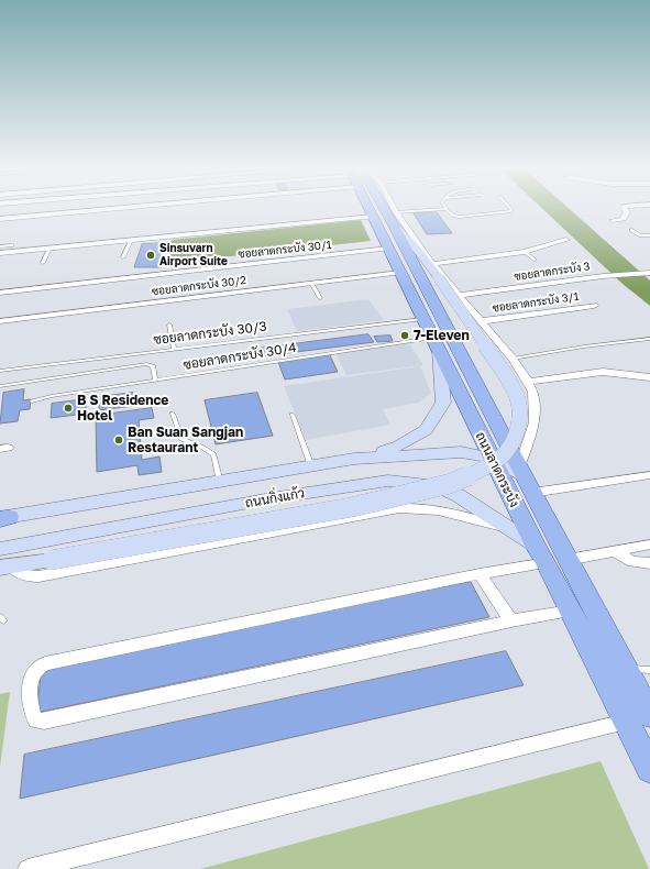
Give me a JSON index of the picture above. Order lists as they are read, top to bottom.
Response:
{
  "streets": {
    "main road": ["ถนนลาดกระบัง", "ถนนกิ่งแก้ว"],
    "street": [
      "ซอยลาดกระบัง 30/1",
      "ซอยลาดกระบัง 3",
      "ซอยลาดกระบัง 30/2",
      "ซอยลาดกระบัง 3/1"
    ],
    "lane": ["ซอยลาดกระบัง 30/3", "ซอยลาดกระบัง 30/4"]
  },
  "crossings": [
    ["ซอยลาดกระบัง 30/1", "ถนนลาดกระบัง"],
    ["ซอยลาดกระบัง 30/2", "ถนนลาดกระบัง"],
    ["ซอยลาดกระบัง 30/3", "ถนนลาดกระบัง"],
    ["ซอยลาดกระบัง 30/4", "ถนนลาดกระบัง"],
    ["ถนนลาดกระบัง", "ถนนกิ่งแก้ว"]
  ],
  "places": [
    "Sinsuvarn Airport Suite",
    "7-Eleven",
    "B S Residence Hotel",
    "Ban Suan Sangjan Restaurant"
  ]
}
